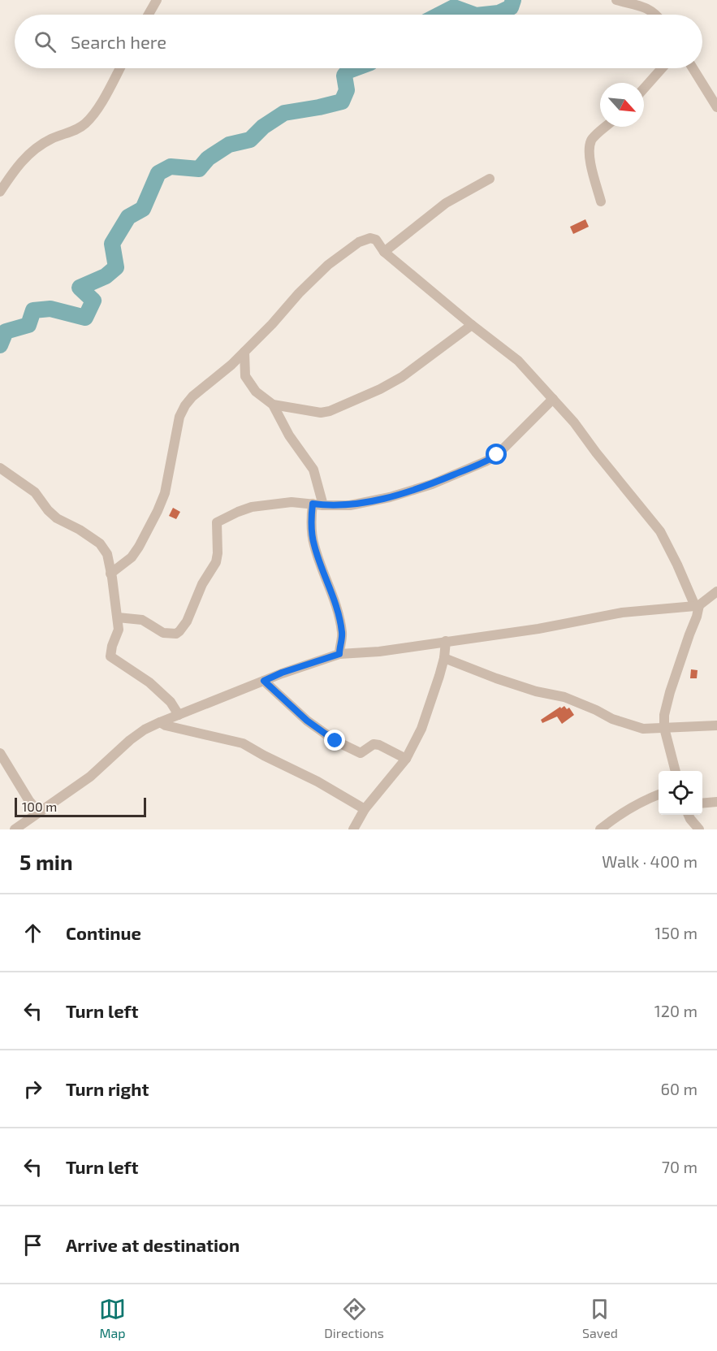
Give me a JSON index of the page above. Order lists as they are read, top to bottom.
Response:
{
  "scale_bar": "100 m",
  "north": "bottom right",
  "page": {
    "search": "Search here",
    "scale": "100 m",
    "heading": ["5 min", "Walk · 400 m"],
    "list": [
      ["Continue", "150 m"],
      ["Turn left", "120 m"],
      ["Turn right", "60 m"],
      ["Turn left", "70 m"],
      "Arrive at destination"
    ],
    "nav": ["Map", "Directions", "Saved"]
  }
}
